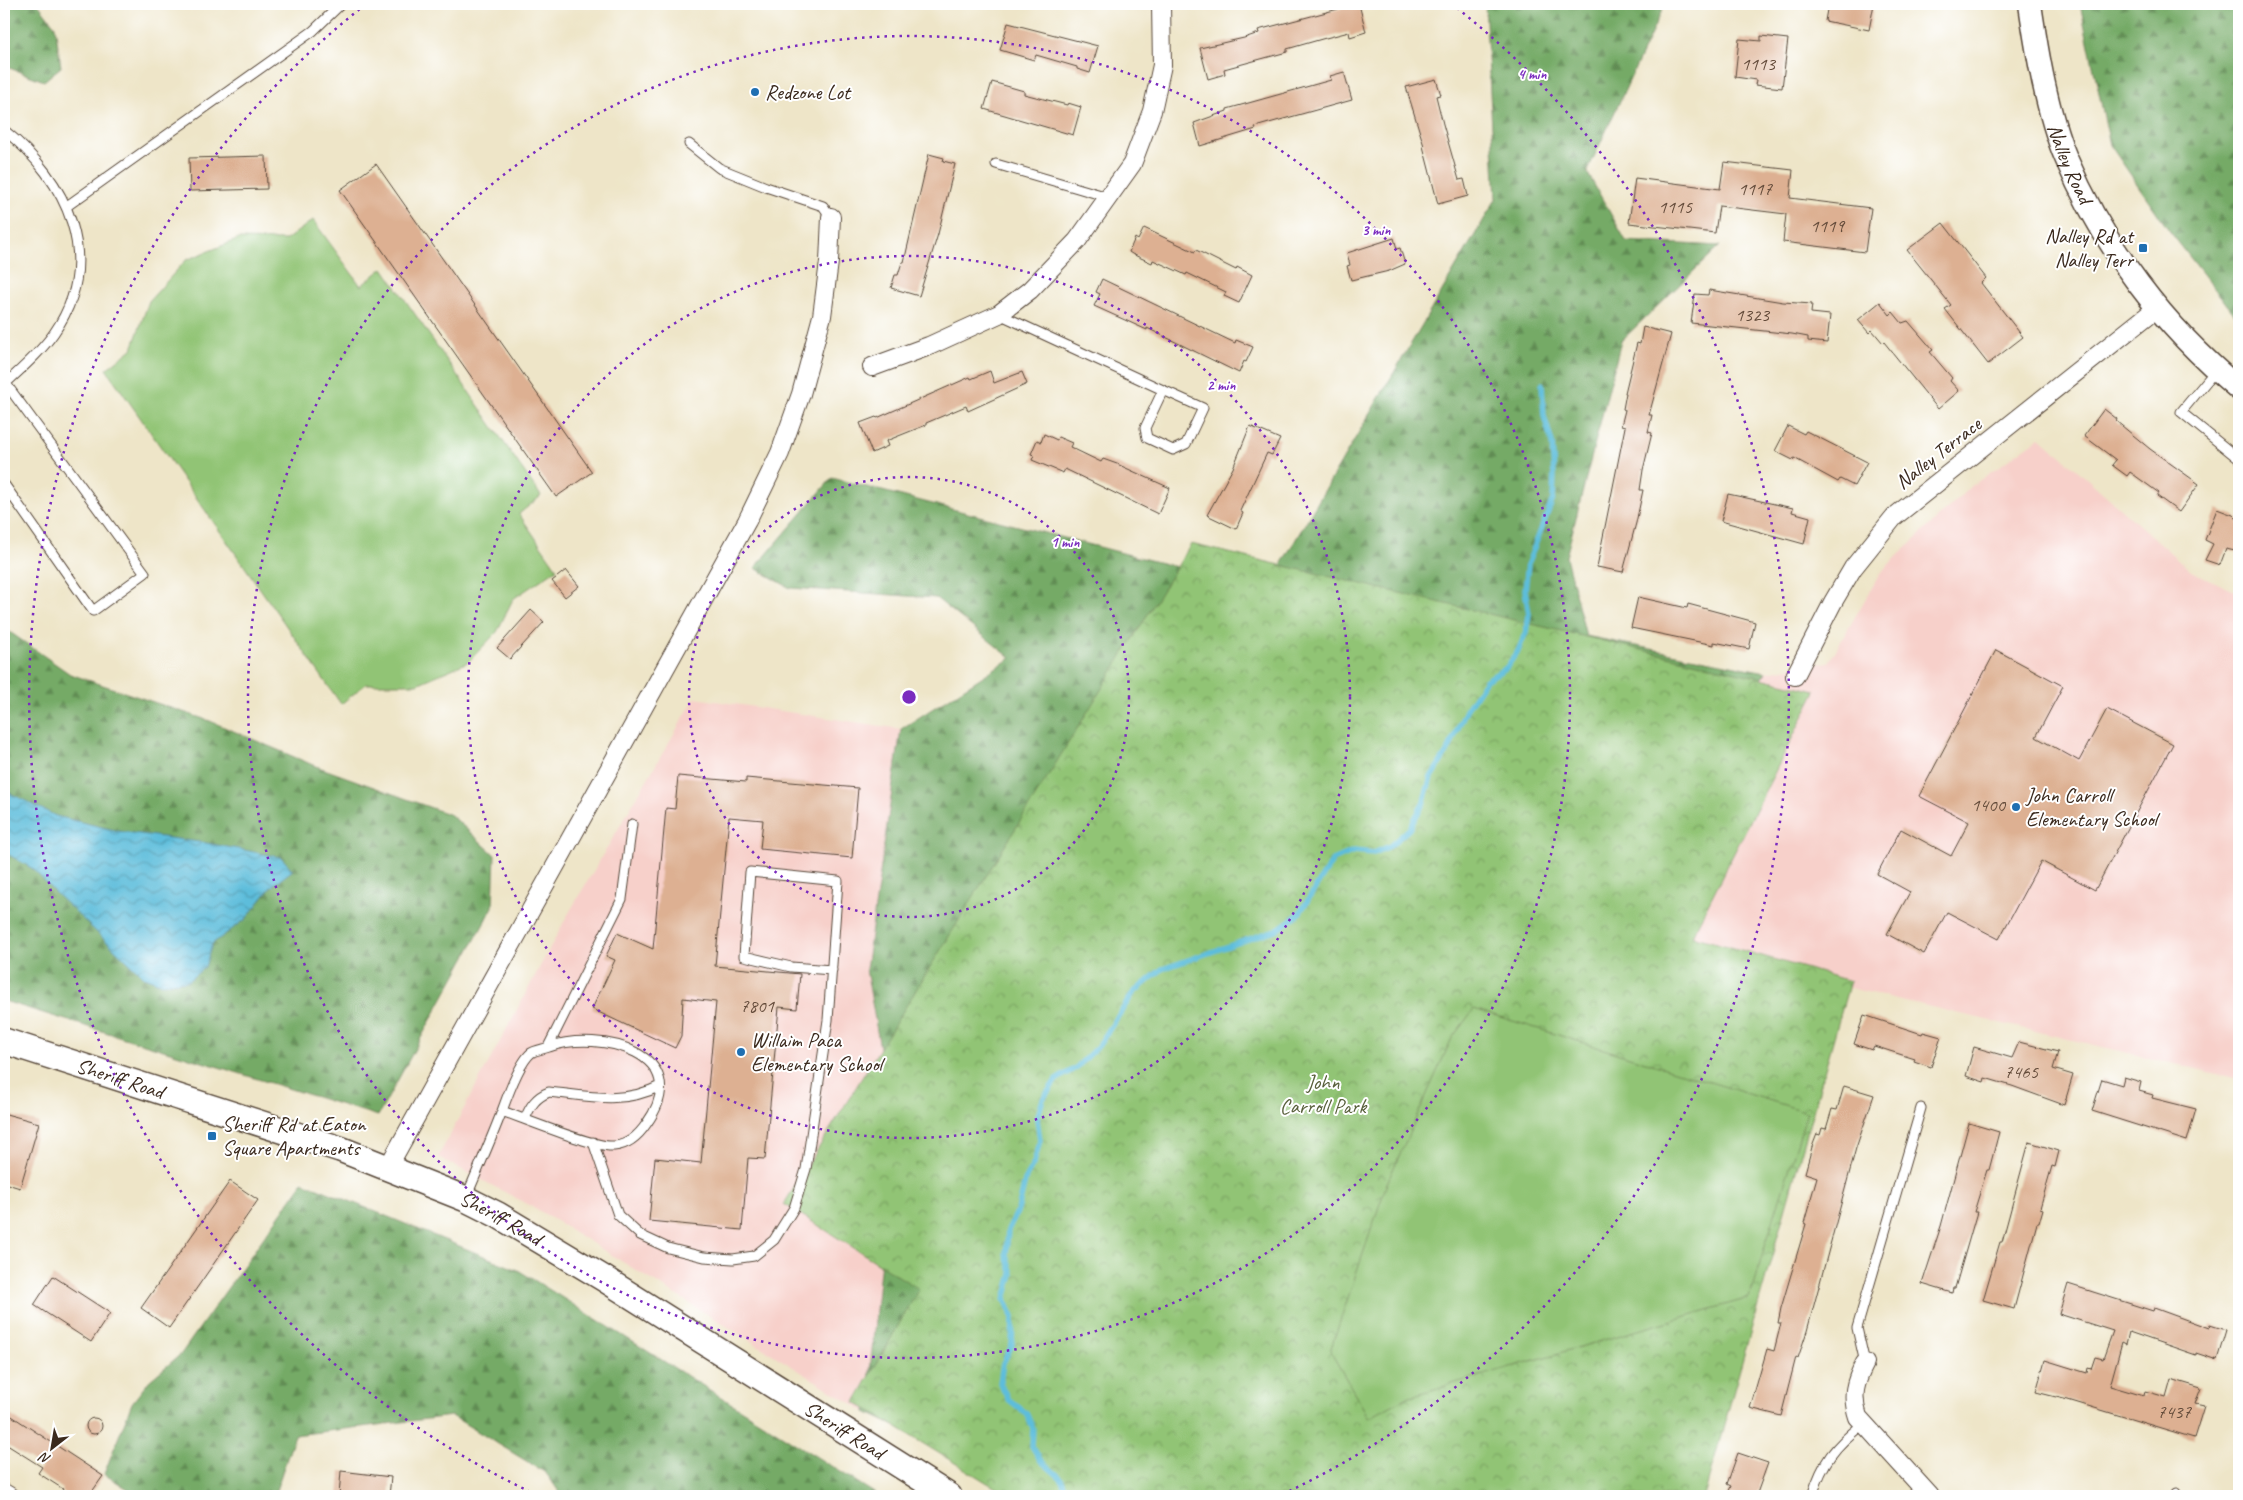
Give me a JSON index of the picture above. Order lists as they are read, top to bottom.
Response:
{
  "streets": {
    "main road": ["Sheriff Road"],
    "street": ["Nalley Road", "Nalley Terrace"]
  },
  "crossings": [
    ["Nalley Road", "Nalley Terrace"]
  ],
  "parks": ["John Carroll Park"],
  "places": {
    "other": ["Redzone Lot", "John Carroll Elementary School", "Willaim Paca Elementary School"],
    "transit": ["Nalley Rd at Nalley Terr", "Sheriff Rd at Eaton Square Apartments"]
  },
  "house_numbers": [
    "1113",
    "1117",
    "1115",
    "1119",
    "1323",
    "1400",
    "7801",
    "7465",
    "7437"
  ],
  "north": "bottom left",
  "rings": [
    "4 min",
    "3 min",
    "2 min",
    "1 min"
  ]
}
